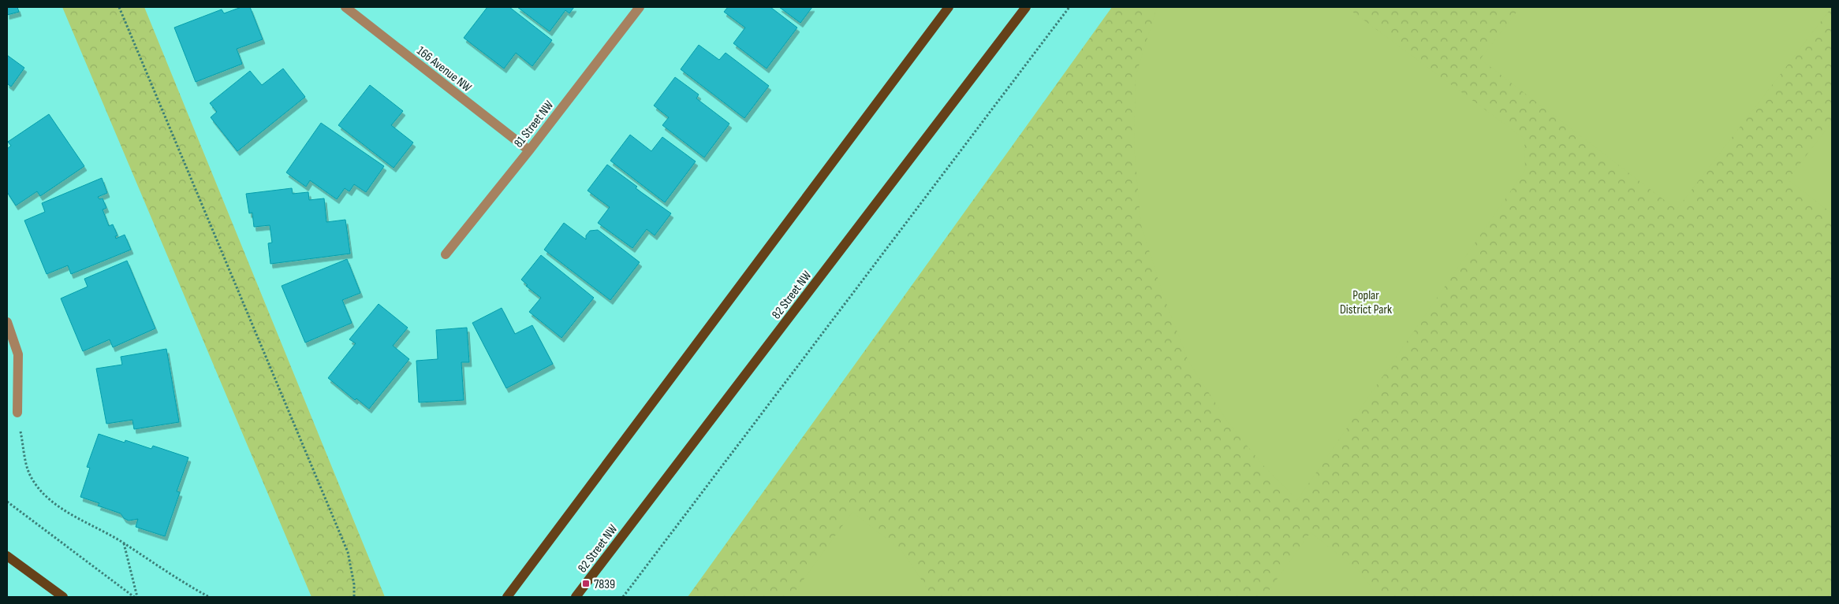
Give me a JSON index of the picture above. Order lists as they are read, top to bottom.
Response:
{
  "streets": {
    "main road": ["82 Street NW"],
    "street": ["166 Avenue NW", "81 Street NW"]
  },
  "crossings": [
    ["166 Avenue NW", "81 Street NW"]
  ],
  "parks": ["Poplar District Park"],
  "places": {
    "transit": ["7839"]
  }
}
